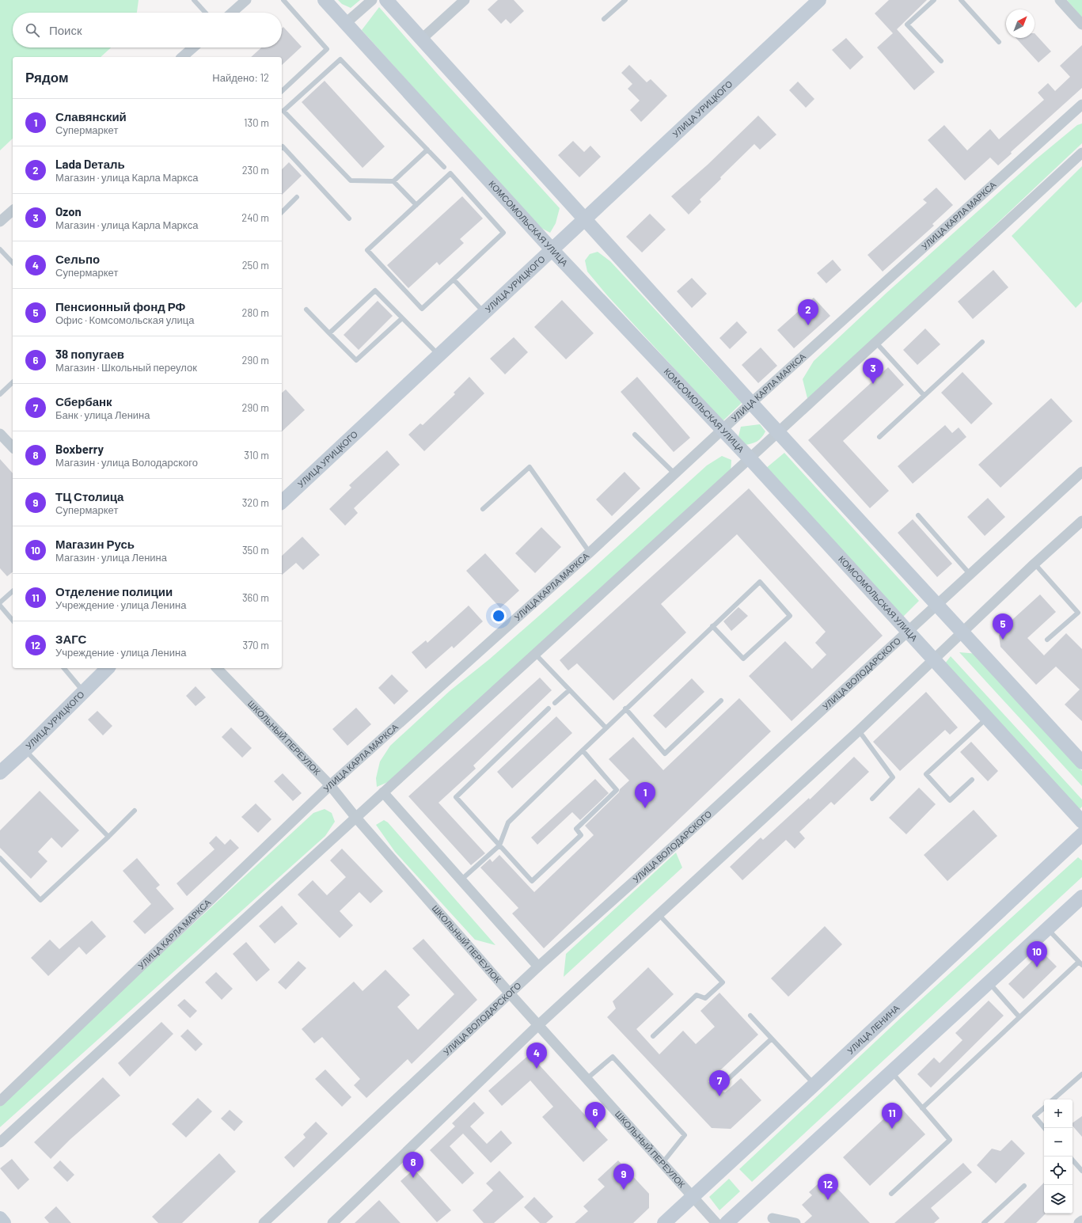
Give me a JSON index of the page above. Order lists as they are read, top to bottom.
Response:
{
  "streets": {
    "street": [
      "УЛИЦА УРИЦКОГО",
      "УЛИЦА КАРЛА МАРКСА",
      "КОМСОМОЛЬСКАЯ УЛИЦА",
      "УЛИЦА ВОЛОДАРСКОГО",
      "ШКОЛЬНЫЙ ПЕРЕУЛОК",
      "УЛИЦА ЛЕНИНА"
    ]
  },
  "crossings": [
    ["УЛИЦА УРИЦКОГО", "КОМСОМОЛЬСКАЯ УЛИЦА"],
    ["УЛИЦА КАРЛА МАРКСА", "КОМСОМОЛЬСКАЯ УЛИЦА"],
    ["УЛИЦА КАРЛА МАРКСА", "ШКОЛЬНЫЙ ПЕРЕУЛОК"],
    ["КОМСОМОЛЬСКАЯ УЛИЦА", "УЛИЦА ВОЛОДАРСКОГО"],
    ["УЛИЦА ВОЛОДАРСКОГО", "ШКОЛЬНЫЙ ПЕРЕУЛОК"],
    ["ШКОЛЬНЫЙ ПЕРЕУЛОК", "УЛИЦА ЛЕНИНА"]
  ],
  "north": "top right",
  "page": {
    "search": "Поиск",
    "heading": ["Рядом", "Найдено: 12"],
    "list": [
      {
        "mark": "1",
        "name": "Славянский",
        "note": "Супермаркет",
        "value": "130 m"
      },
      {
        "mark": "2",
        "name": "Lada Dеталь",
        "note": "Магазин · улица Карла Маркса",
        "value": "230 m"
      },
      {
        "mark": "3",
        "name": "Ozon",
        "note": "Магазин · улица Карла Маркса",
        "value": "240 m"
      },
      {
        "mark": "4",
        "name": "Сельпо",
        "note": "Супермаркет",
        "value": "250 m"
      },
      {
        "mark": "5",
        "name": "Пенсионный фонд РФ",
        "note": "Офис · Комсомольская улица",
        "value": "280 m"
      },
      {
        "mark": "6",
        "name": "38 попугаев",
        "note": "Магазин · Школьный переулок",
        "value": "290 m"
      },
      {
        "mark": "7",
        "name": "Сбербанк",
        "note": "Банк · улица Ленина",
        "value": "290 m"
      },
      {
        "mark": "8",
        "name": "Boxberry",
        "note": "Магазин · улица Володарского",
        "value": "310 m"
      },
      {
        "mark": "9",
        "name": "ТЦ Столица",
        "note": "Супермаркет",
        "value": "320 m"
      },
      {
        "mark": "10",
        "name": "Магазин Русь",
        "note": "Магазин · улица Ленина",
        "value": "350 m"
      },
      {
        "mark": "11",
        "name": "Отделение полиции",
        "note": "Учреждение · улица Ленина",
        "value": "360 m"
      },
      {
        "mark": "12",
        "name": "ЗАГС",
        "note": "Учреждение · улица Ленина",
        "value": "370 m"
      }
    ],
    "pins": [
      "2",
      "3",
      "5",
      "1",
      "10",
      "4",
      "7",
      "6",
      "11",
      "8",
      "9",
      "12"
    ],
    "map_buttons": ["+", "−"]
  }
}
